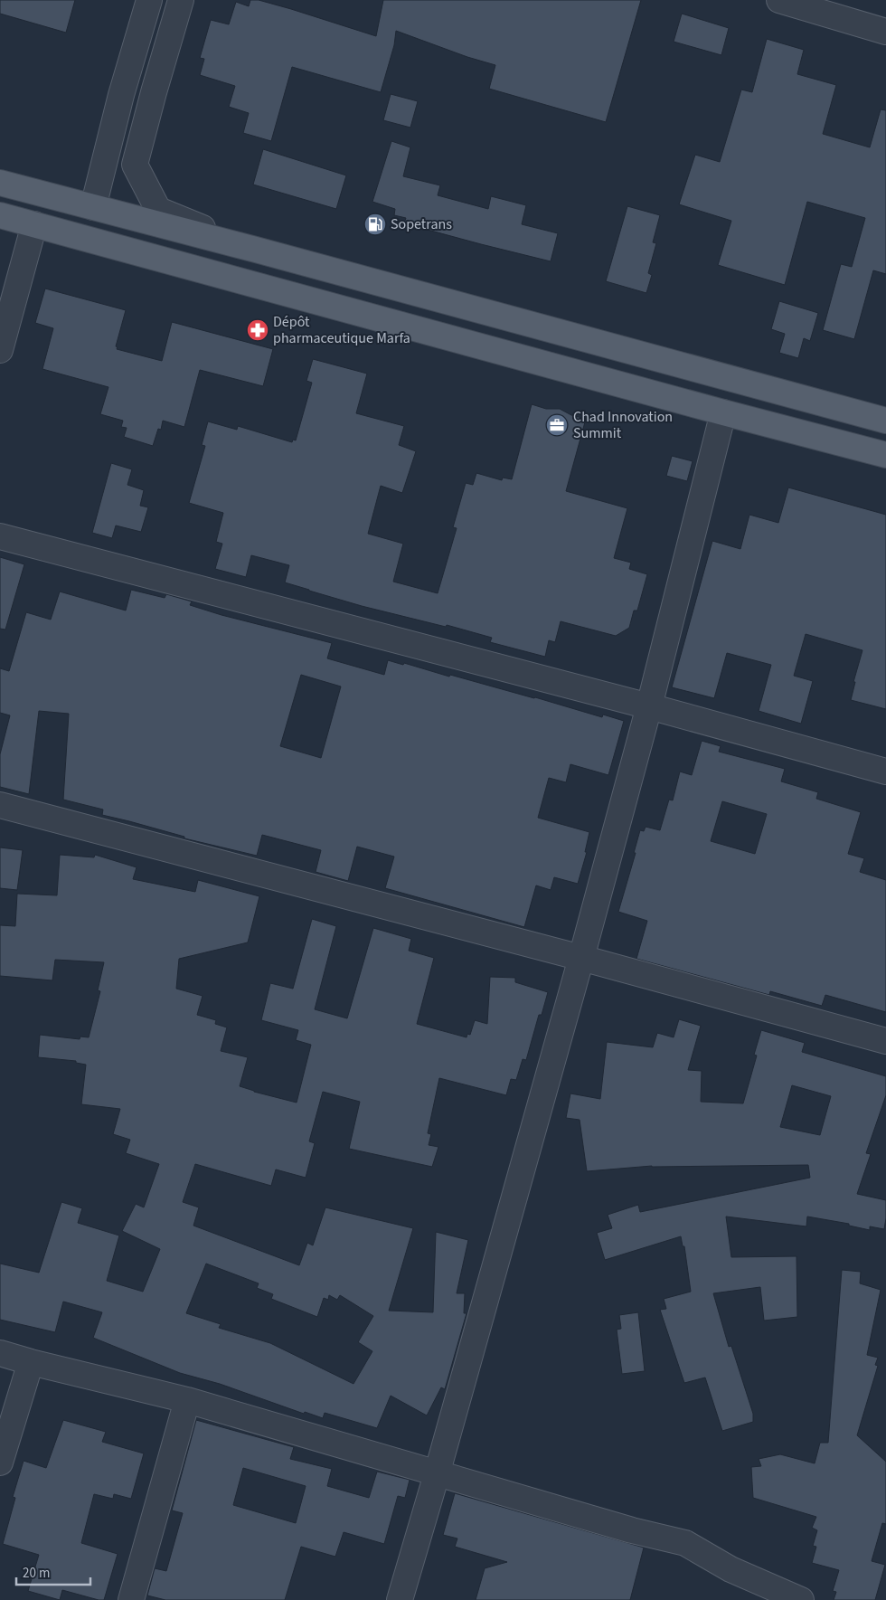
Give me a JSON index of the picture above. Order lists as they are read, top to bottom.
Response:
{
  "places": {
    "fuel station": ["Sopetrans"],
    "pharmacy": ["Dépôt pharmaceutique Marfa"],
    "office": ["Chad Innovation Summit"]
  },
  "scale_bar": "20 m"
}
